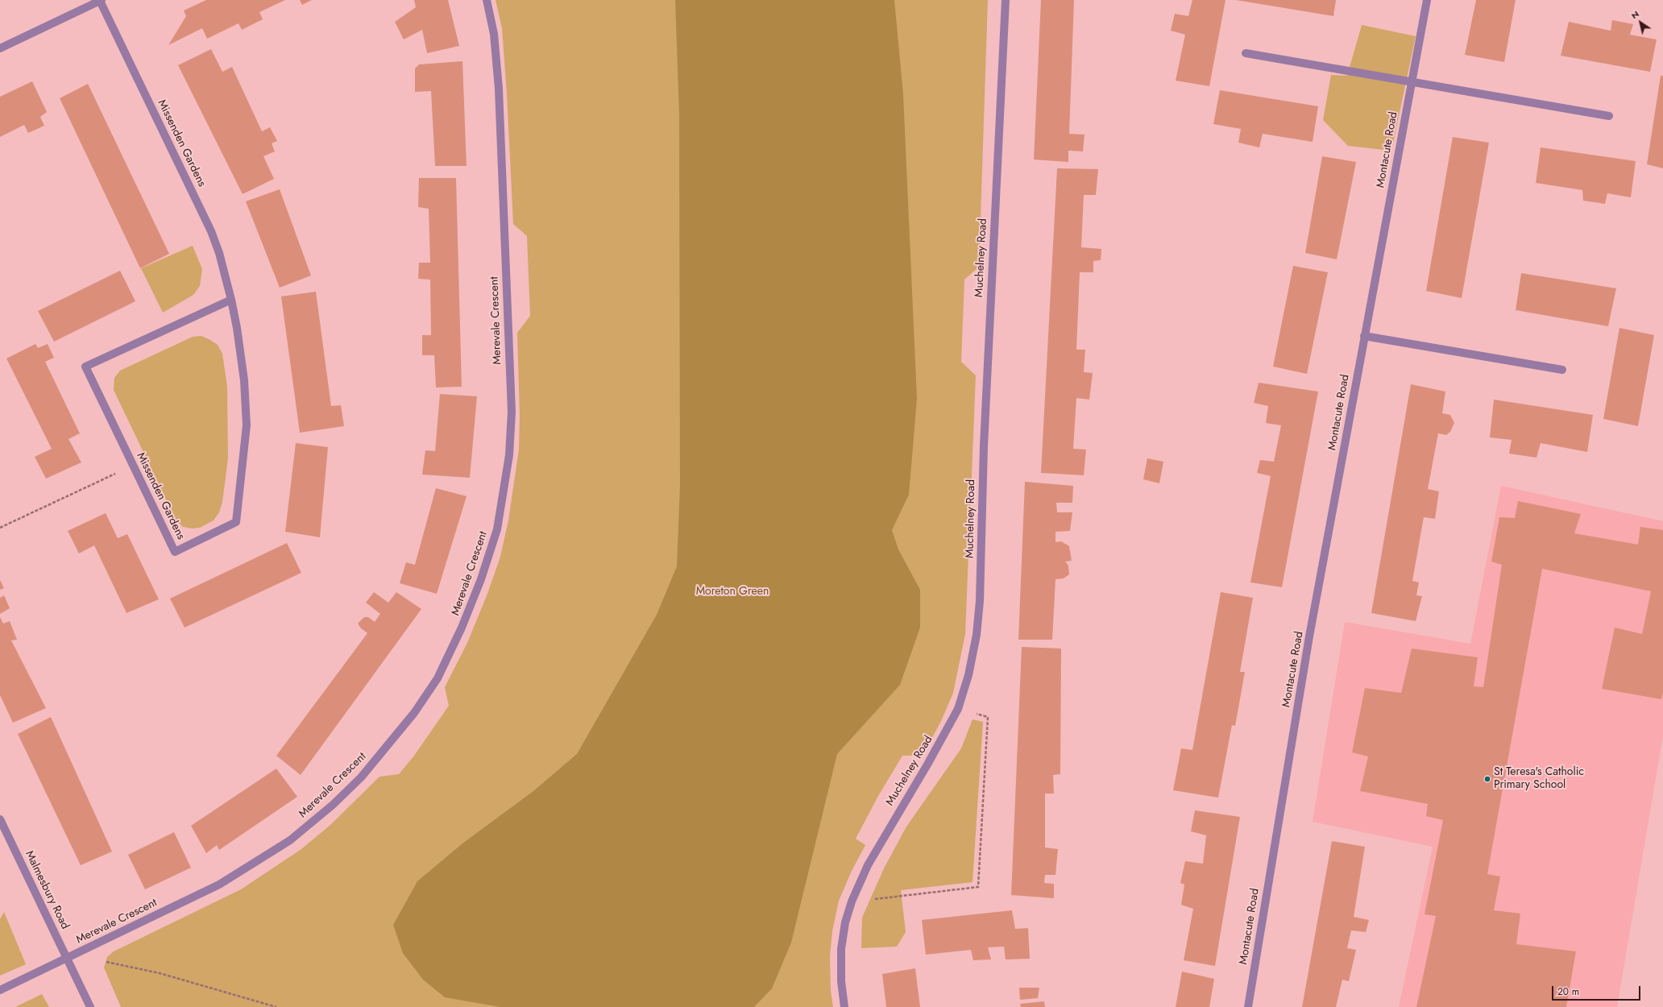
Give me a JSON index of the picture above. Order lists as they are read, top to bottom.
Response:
{
  "streets": {
    "street": [
      "Missenden Gardens",
      "Montacute Road",
      "Muchelney Road",
      "Merevale Crescent",
      "Malmesbury Road"
    ]
  },
  "crossings": [
    ["Merevale Crescent", "Malmesbury Road"]
  ],
  "parks": ["Moreton Green"],
  "places": ["St Teresa's Catholic Primary School"],
  "scale_bar": "20 m",
  "north": "top left"
}
